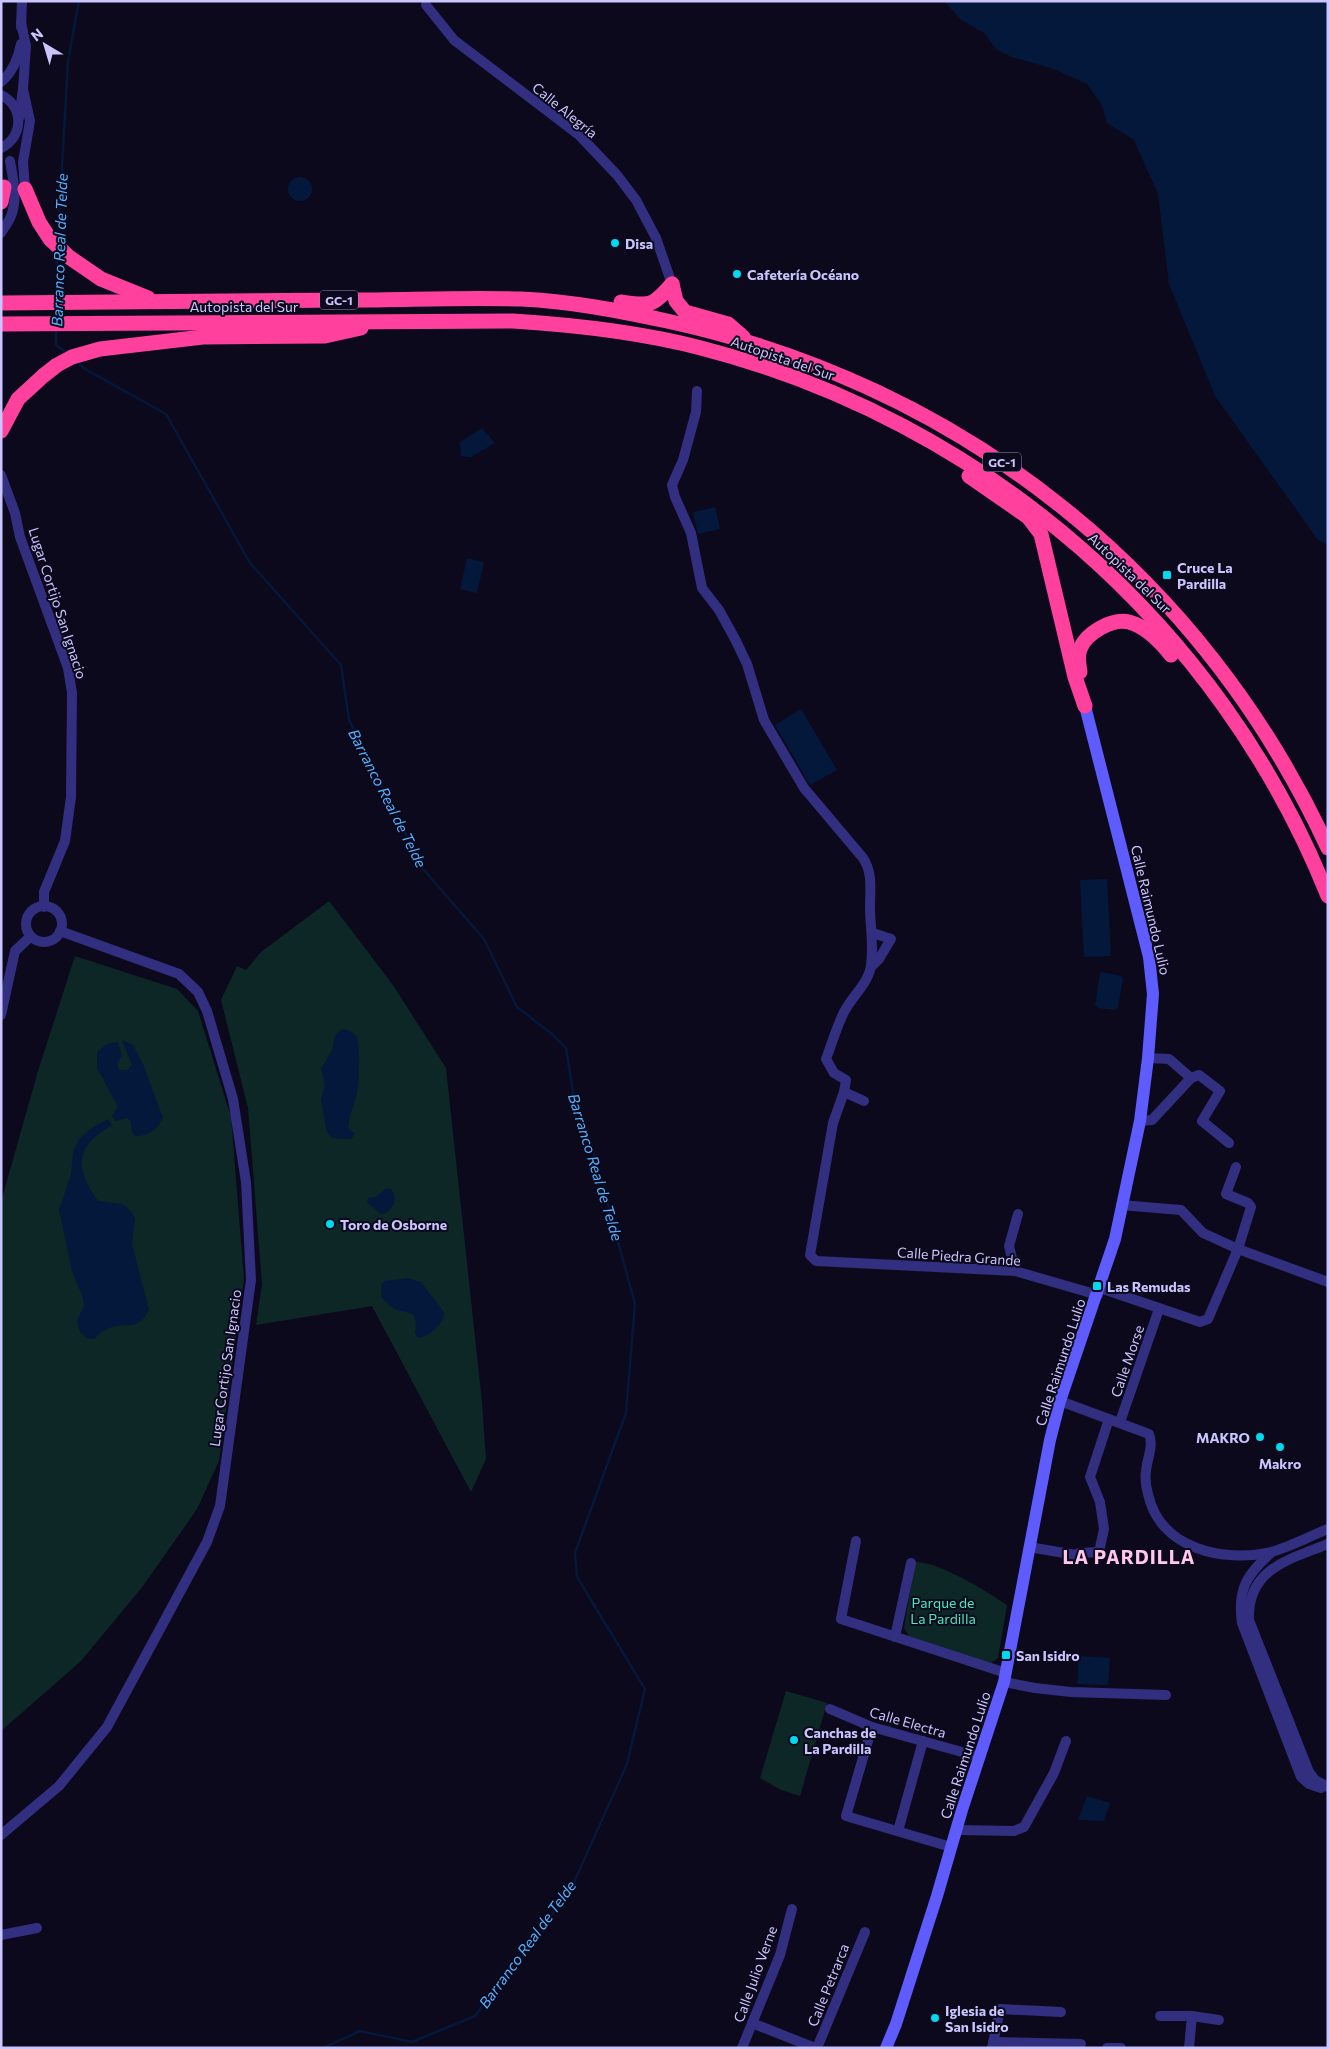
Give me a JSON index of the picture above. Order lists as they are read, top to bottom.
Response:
{
  "streets": {
    "highway": ["GC-1", "Autopista del Sur"],
    "street": [
      "Calle Alegría",
      "Lugar Cortijo San Ignacio",
      "Calle Raimundo Lulio",
      "Calle Piedra Grande",
      "Calle Morse",
      "Calle Electra",
      "Calle Julio Verne",
      "Calle Petrarca"
    ]
  },
  "crossings": [
    ["Calle Raimundo Lulio", "Calle Piedra Grande"],
    ["Calle Raimundo Lulio", "Calle Electra"],
    ["Calle Piedra Grande", "Calle Morse"]
  ],
  "districts": ["LA PARDILLA"],
  "water": ["Barranco Real de Telde"],
  "parks": ["Parque de La Pardilla"],
  "places": {
    "other": [
      "Disa",
      "Cafetería Océano",
      "Toro de Osborne",
      "MAKRO",
      "Makro",
      "Canchas de La Pardilla",
      "Iglesia de San Isidro"
    ],
    "transit": ["Cruce La Pardilla", "Las Remudas", "San Isidro"]
  },
  "north": "top left"
}
